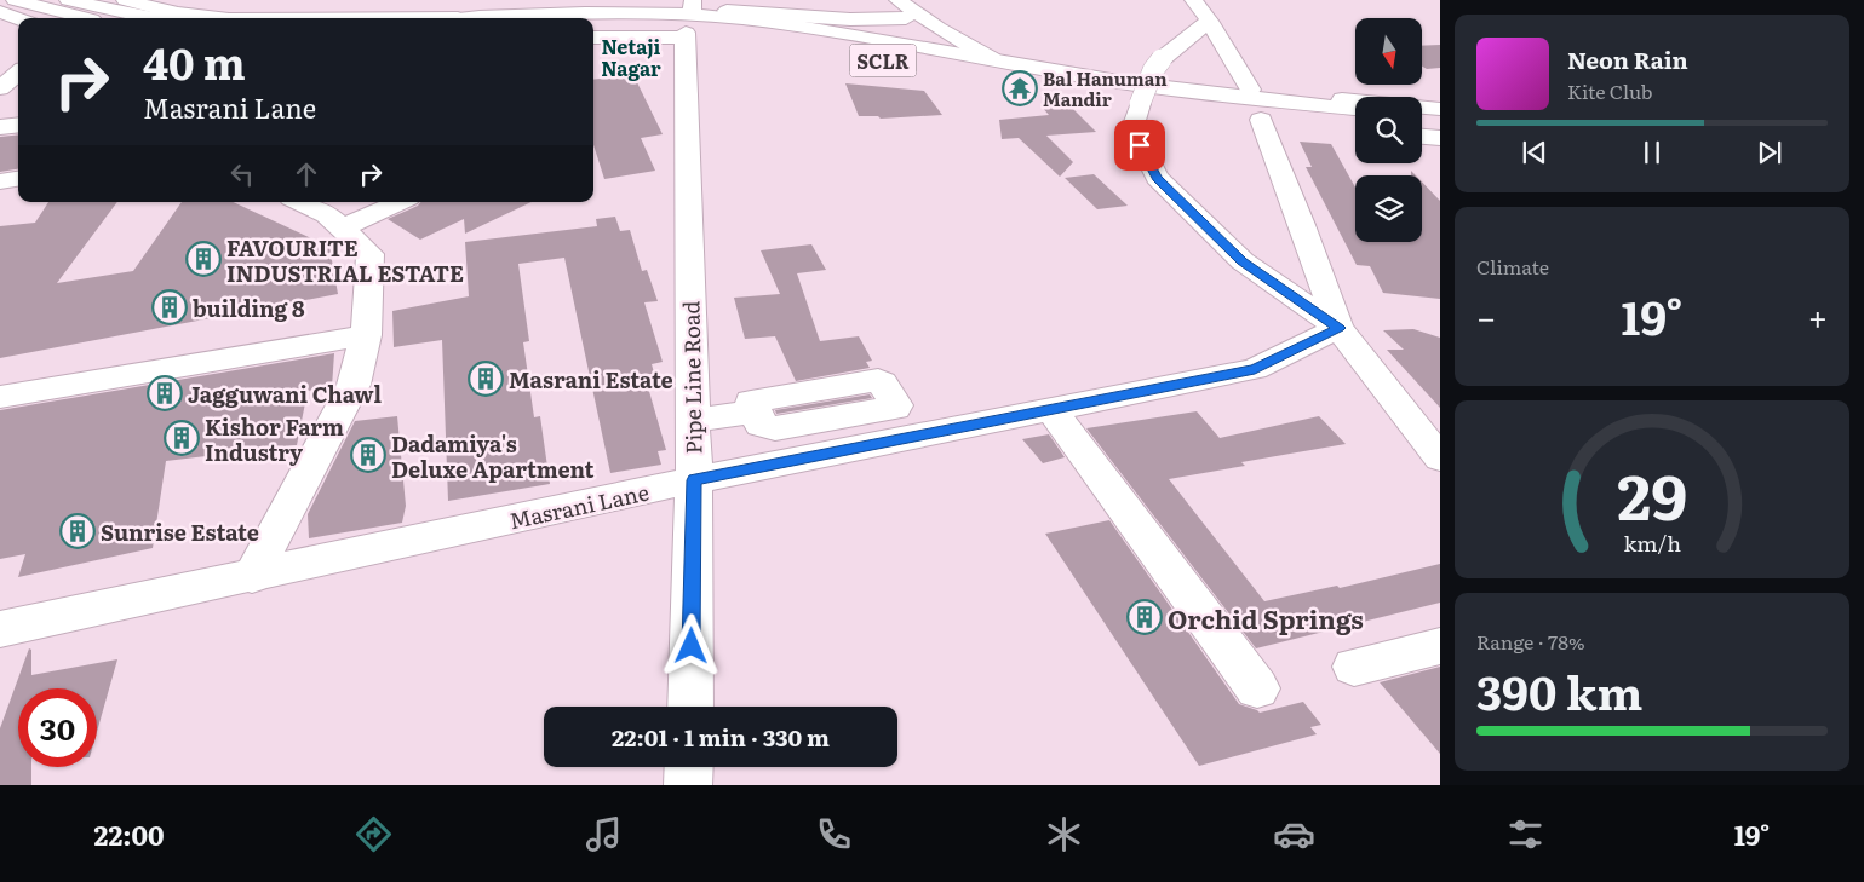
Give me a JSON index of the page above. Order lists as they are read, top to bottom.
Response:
{
  "streets": {
    "main road": ["SCLR", "Pipe Line Road", "Masrani Lane"]
  },
  "crossings": [
    ["SCLR", "Pipe Line Road"],
    ["Pipe Line Road", "Masrani Lane"]
  ],
  "districts": ["Netaji Nagar"],
  "places": {
    "temple": ["Bal Hanuman Mandir"],
    "building": [
      "FAVOURITE INDUSTRIAL ESTATE",
      "building 8",
      "Masrani Estate",
      "Jagguwani Chawl",
      "Kishor Farm Industry",
      "Dadamiya's Deluxe Apartment",
      "Sunrise Estate",
      "Orchid Springs"
    ]
  },
  "north": "bottom",
  "page": {
    "turn": ["40 m", "Masrani Lane"],
    "song": ["Neon Rain", "Kite Club"],
    "tile": [
      "Climate",
      ["Range · 78%", "390 km"]
    ],
    "heat": ["−", "19°", "+"],
    "limit": "30",
    "trip": "22:01 · 1 min · 330 m",
    "tabs": ["22:00", "19°"],
    "gauge": ["29", "km/h"]
  }
}
